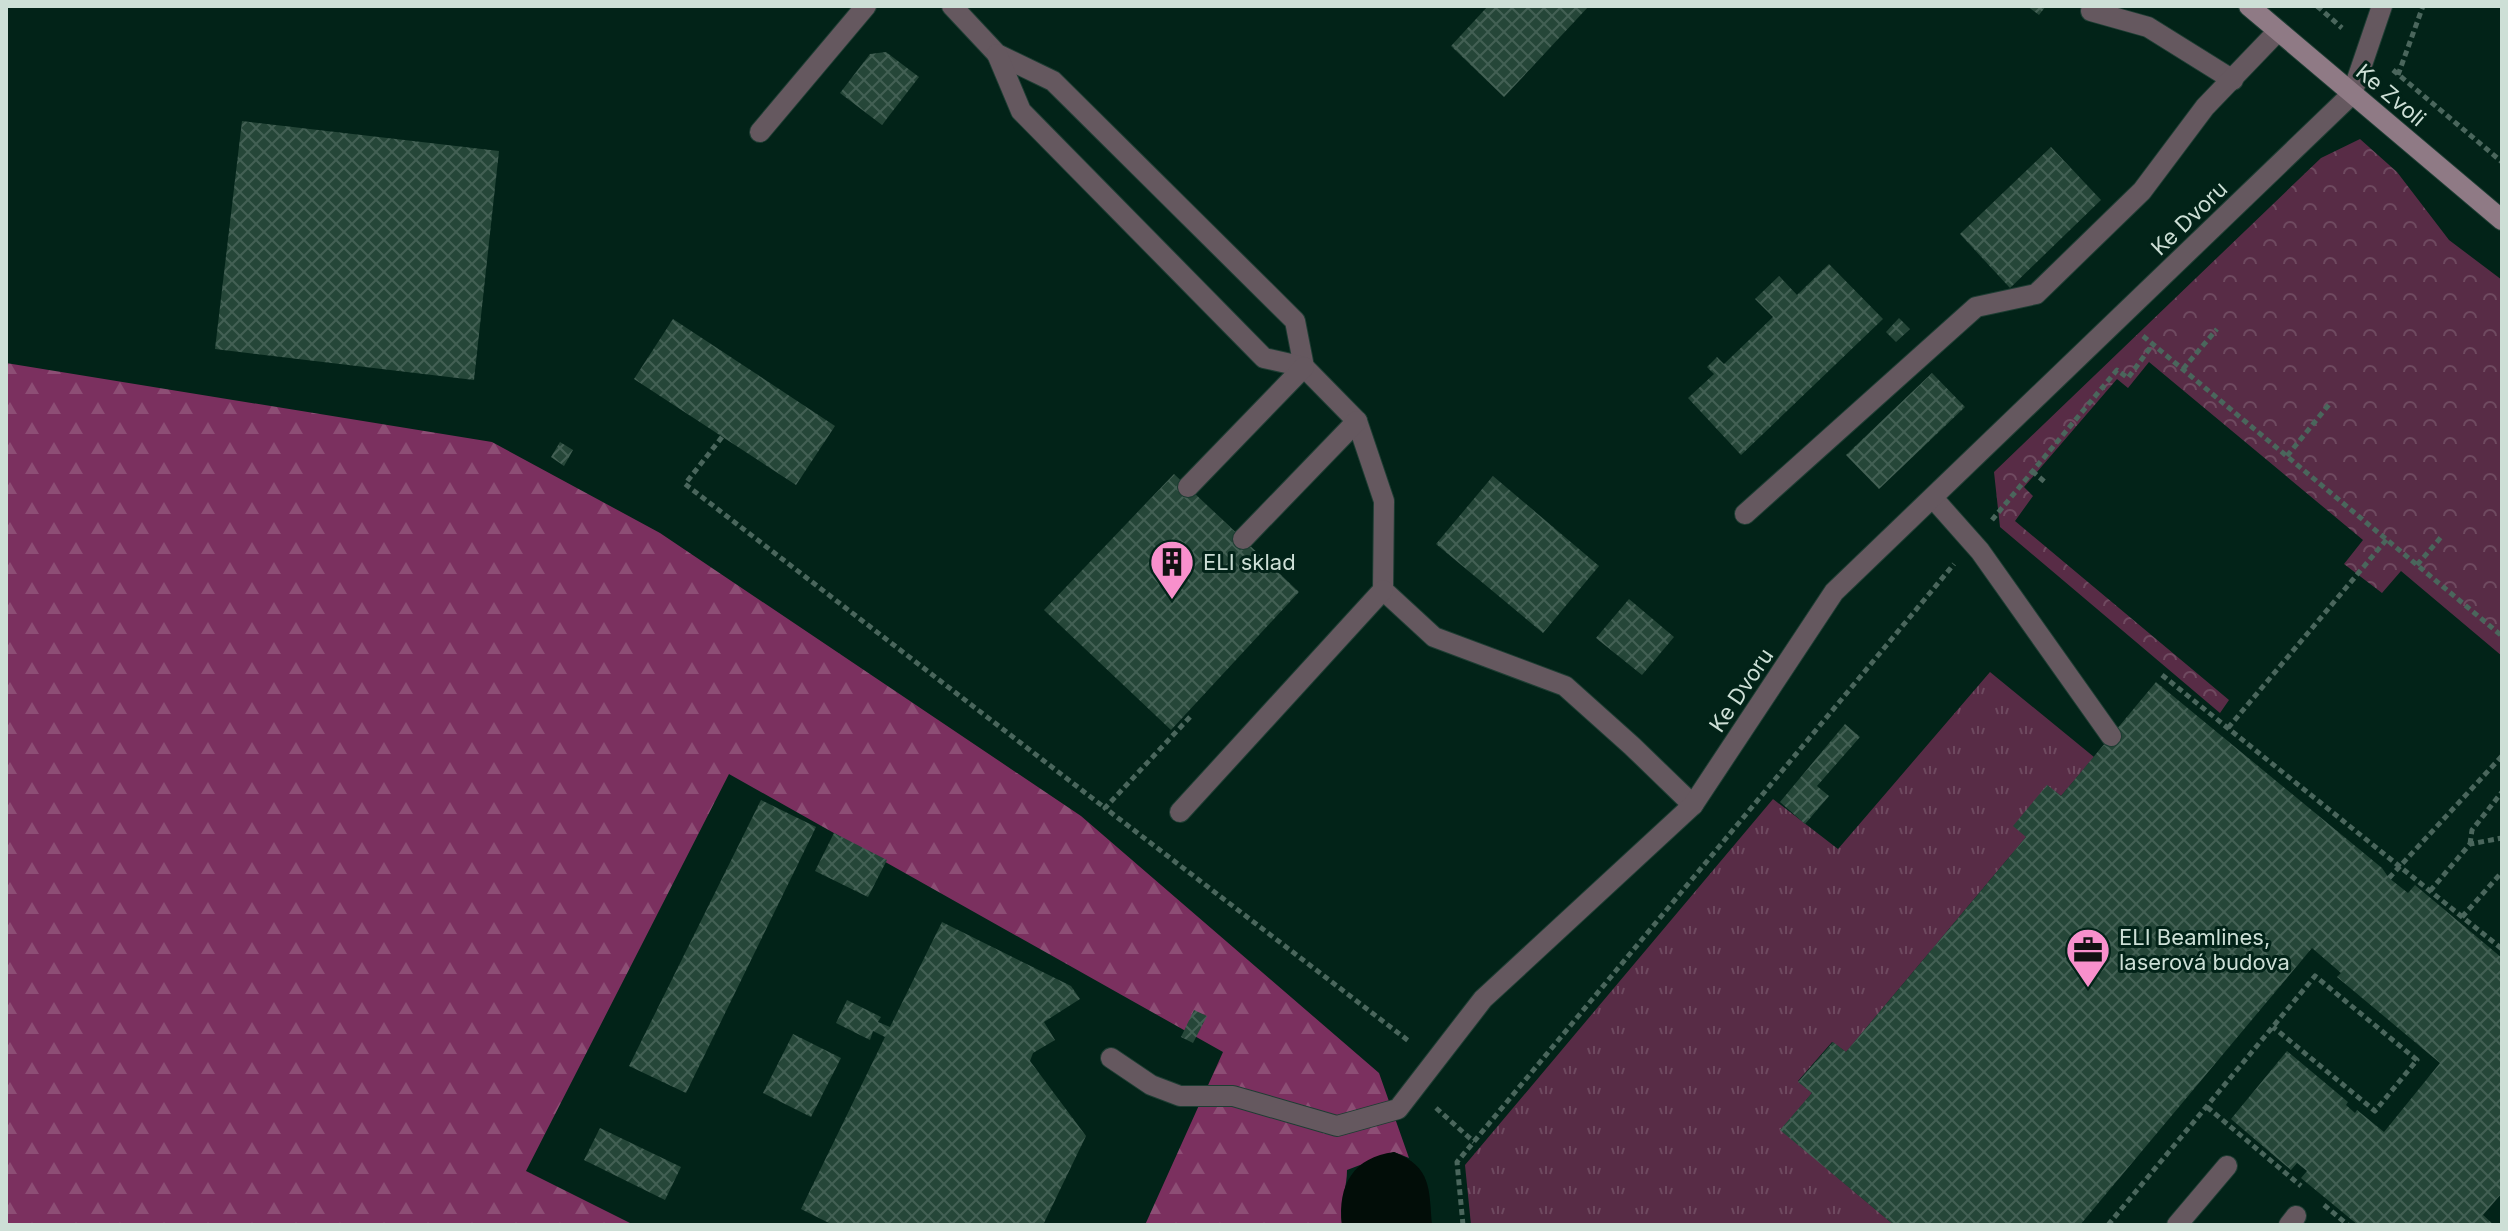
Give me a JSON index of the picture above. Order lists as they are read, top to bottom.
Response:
{
  "streets": {
    "street": ["Ke Zvoli", "Ke Dvoru"]
  },
  "crossings": [
    ["Ke Zvoli", "Ke Dvoru"]
  ],
  "places": {
    "building": ["ELI sklad"],
    "office": ["ELI Beamlines, laserová budova"]
  }
}
